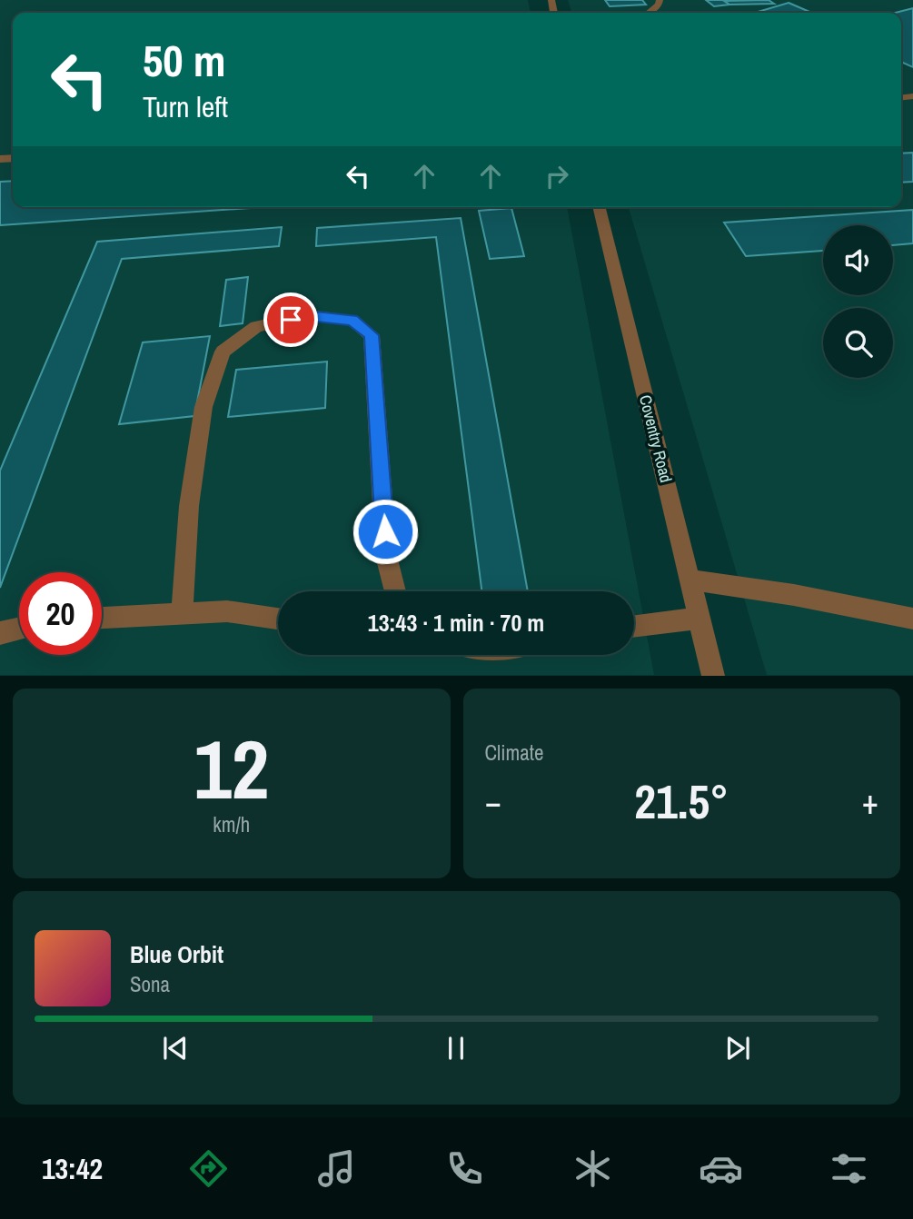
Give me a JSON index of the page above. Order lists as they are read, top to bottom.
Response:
{
  "streets": {
    "street": ["Coventry Road"]
  },
  "page": {
    "turn": ["50 m", "Turn left"],
    "limit": "20",
    "trip": "13:43 · 1 min · 70 m",
    "tile": [
      ["12", "km/h"],
      "Climate"
    ],
    "heat": ["−", "21.5°", "+"],
    "song": ["Blue Orbit", "Sona"],
    "tabs": "13:42"
  }
}
